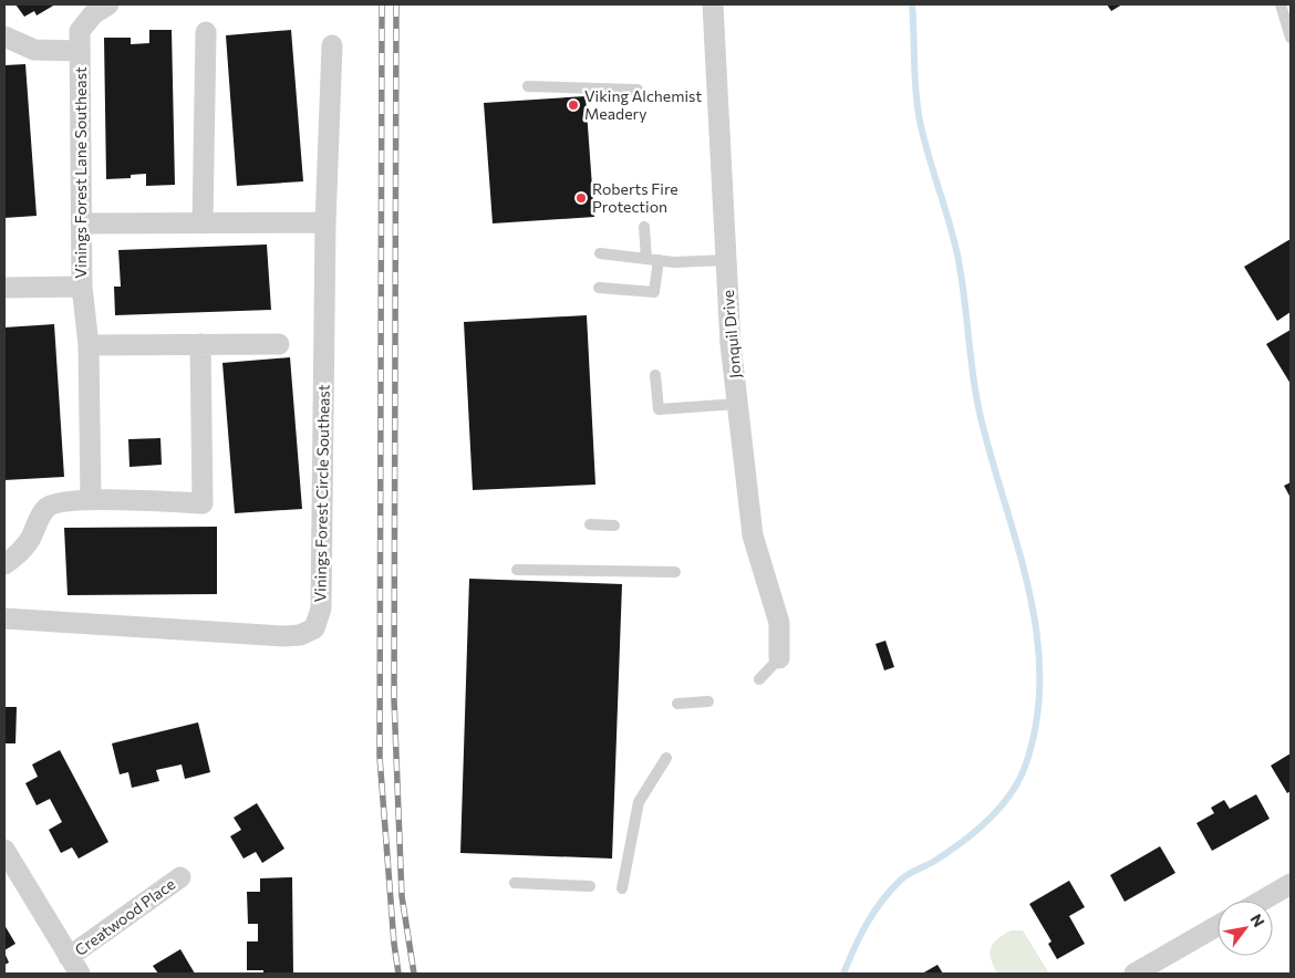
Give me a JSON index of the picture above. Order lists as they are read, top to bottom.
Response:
{
  "streets": {
    "street": [
      "Vinings Forest Lane Southeast",
      "Jonquil Drive",
      "Vinings Forest Circle Southeast",
      "Creatwood Place"
    ]
  },
  "places": ["Viking Alchemist Meadery", "Roberts Fire Protection"],
  "north": "top right"
}
